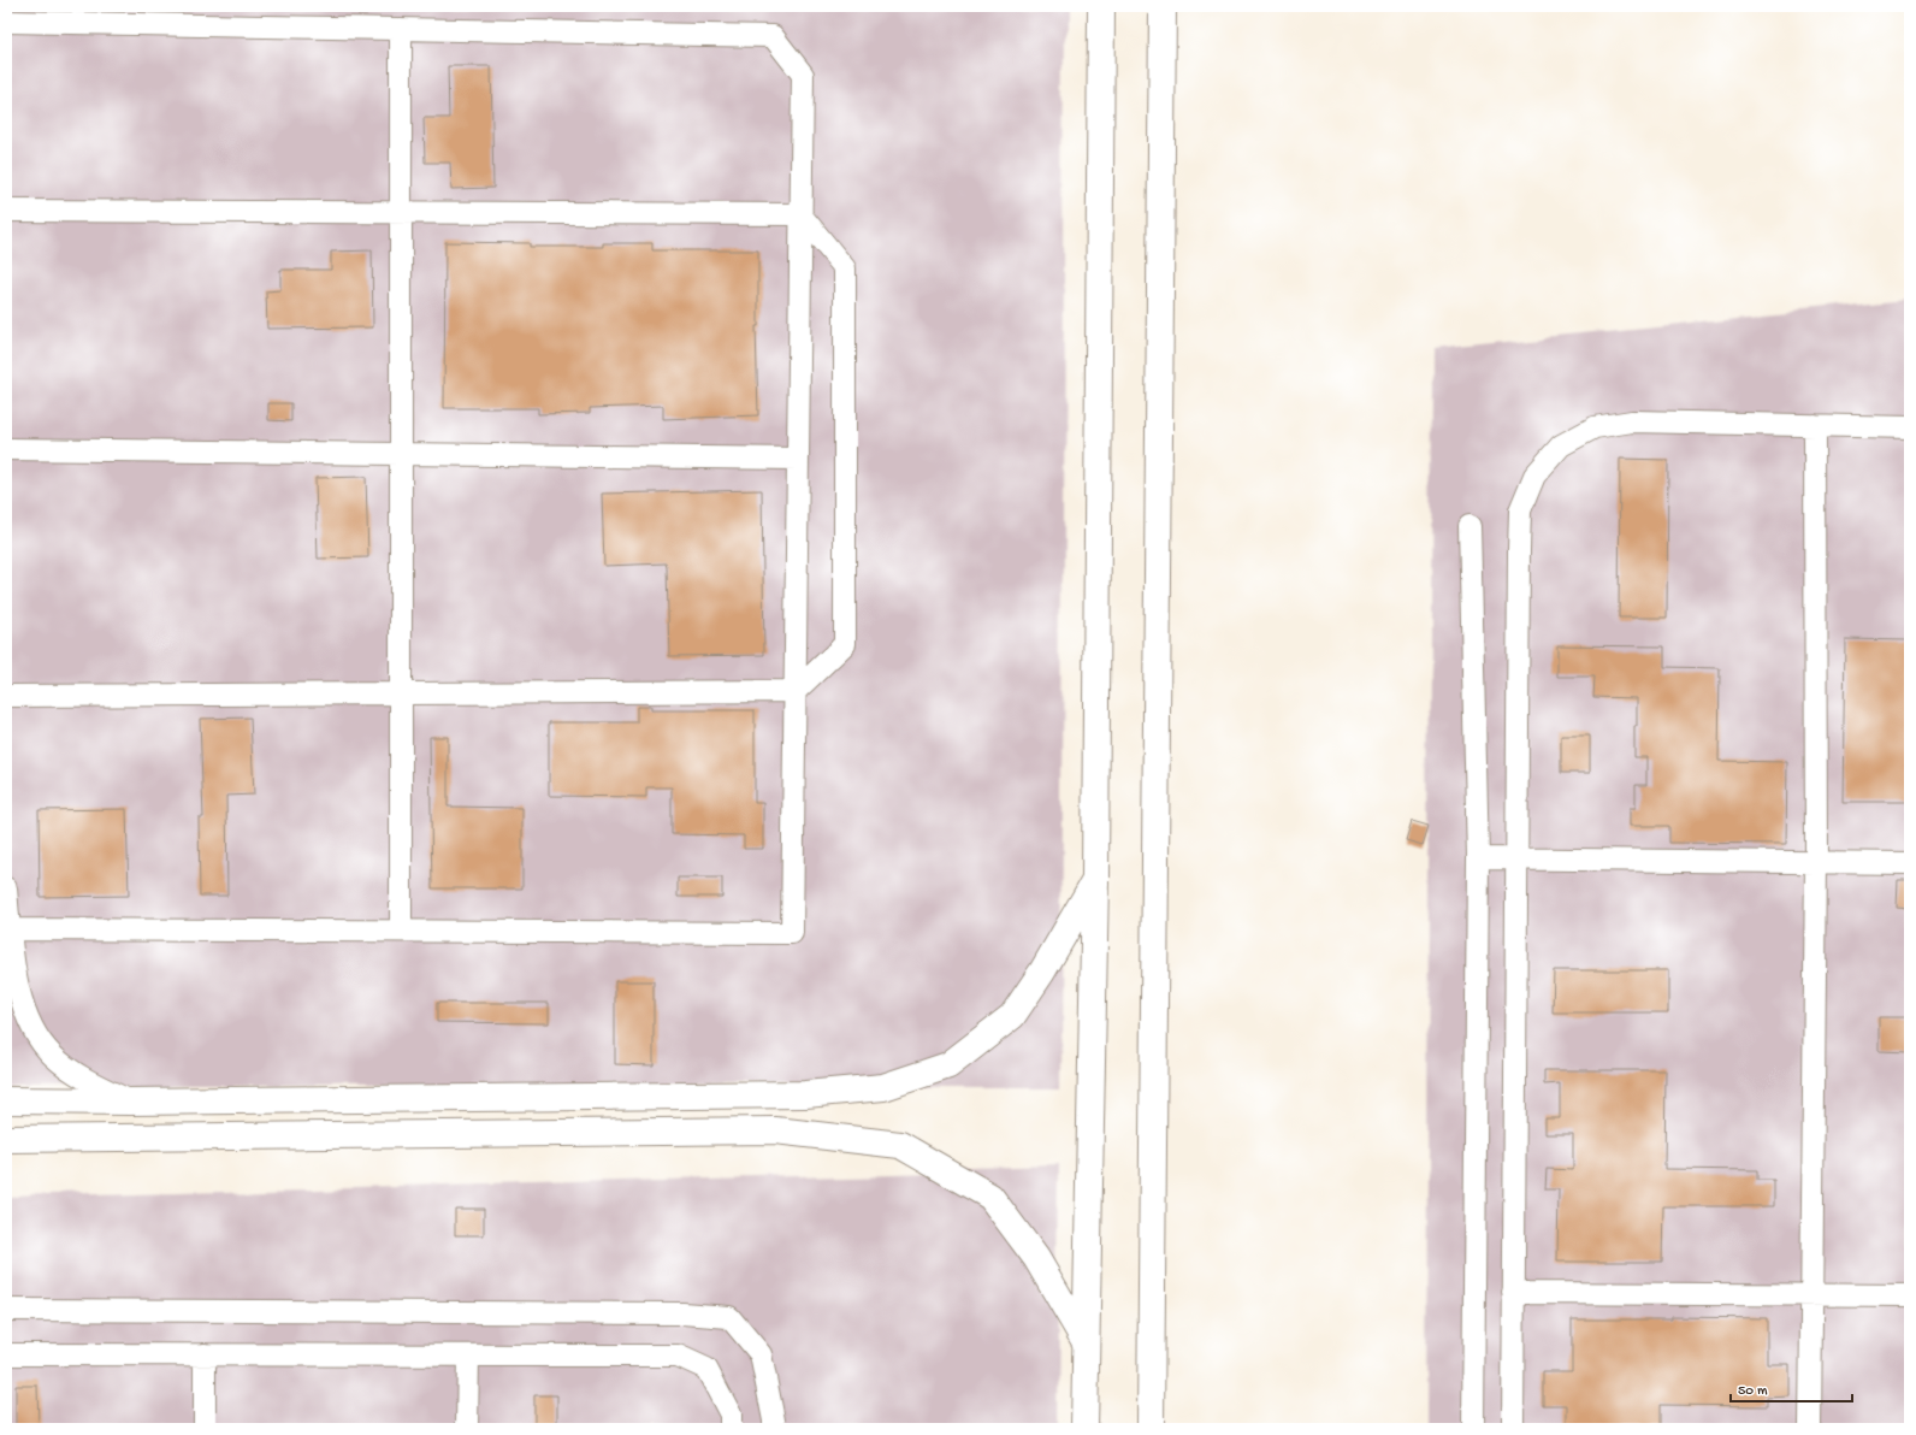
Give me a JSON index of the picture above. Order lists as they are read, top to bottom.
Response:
{
  "scale_bar": "50 m"
}
